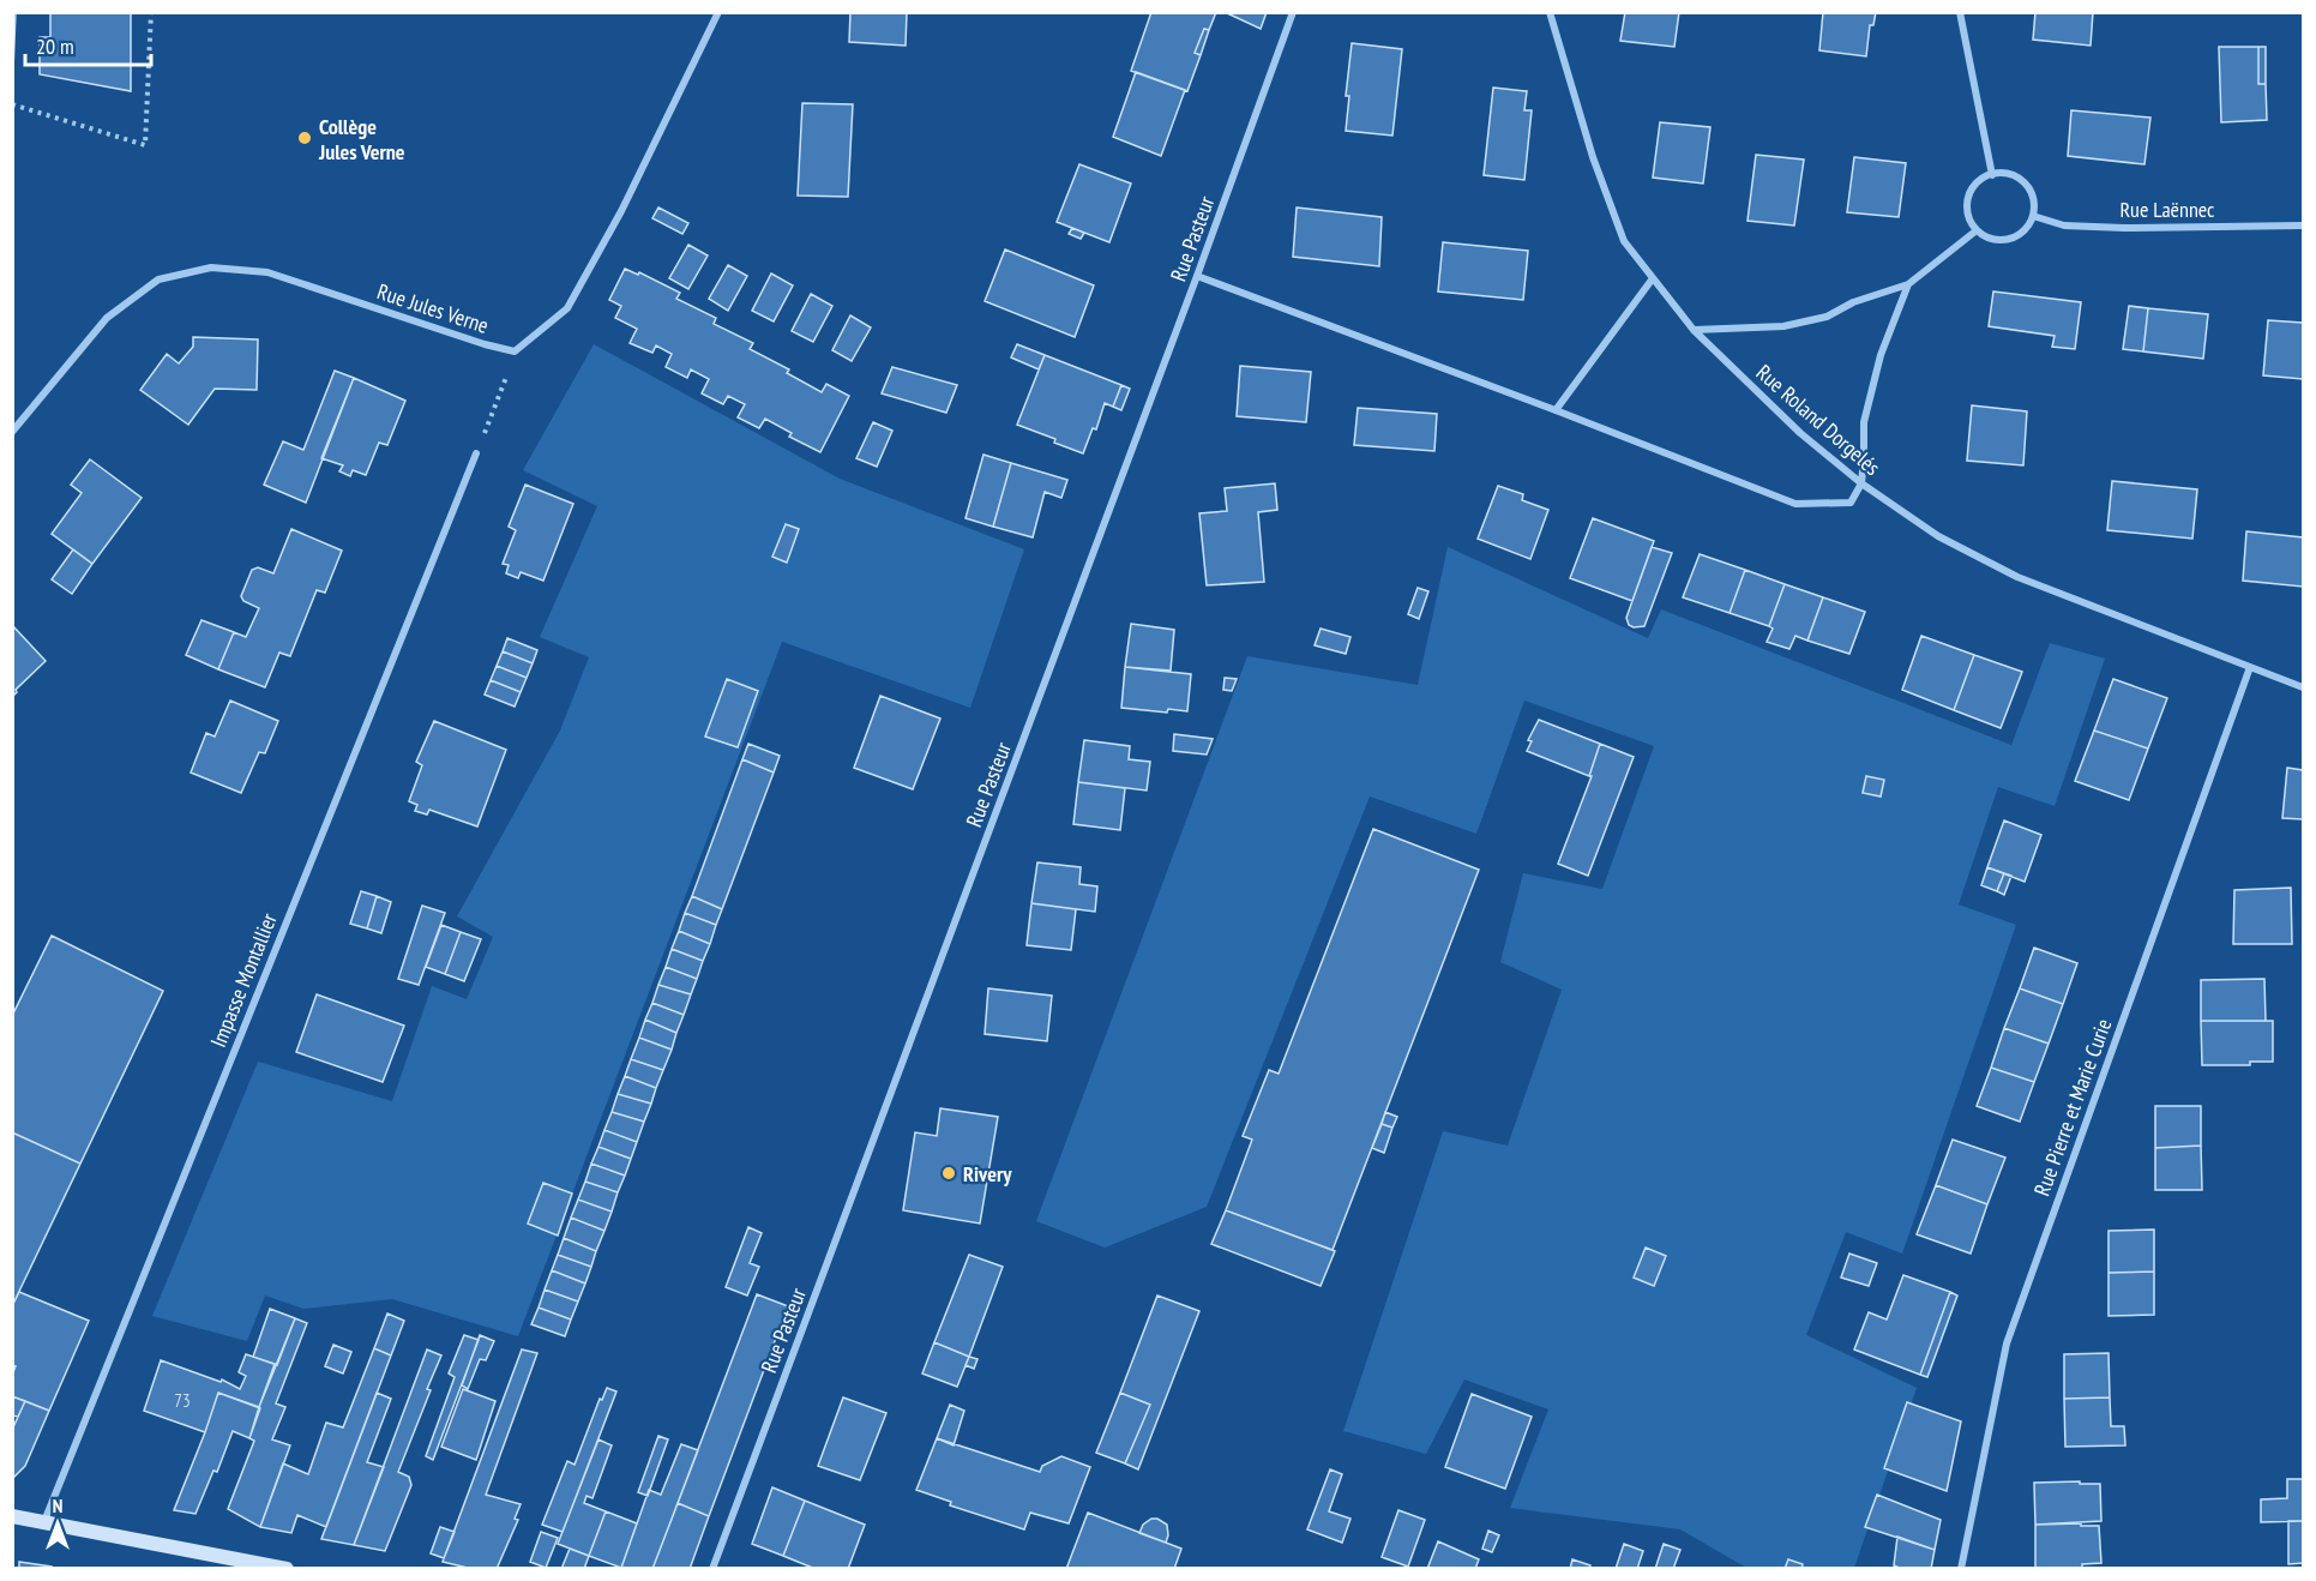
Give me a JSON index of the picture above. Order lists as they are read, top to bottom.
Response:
{
  "streets": {
    "street": [
      "Rue Laënnec",
      "Rue Pasteur",
      "Rue Jules Verne",
      "Rue Roland Dorgelés",
      "Impasse Montallier",
      "Rue Pierre et Marie Curie"
    ]
  },
  "crossings": [
    ["Rue Roland Dorgelés", "Rue Pierre et Marie Curie"]
  ],
  "places": ["Collège Jules Verne", "Rivery"],
  "house_numbers": ["73"],
  "scale_bar": "20 m",
  "north": "top"
}
